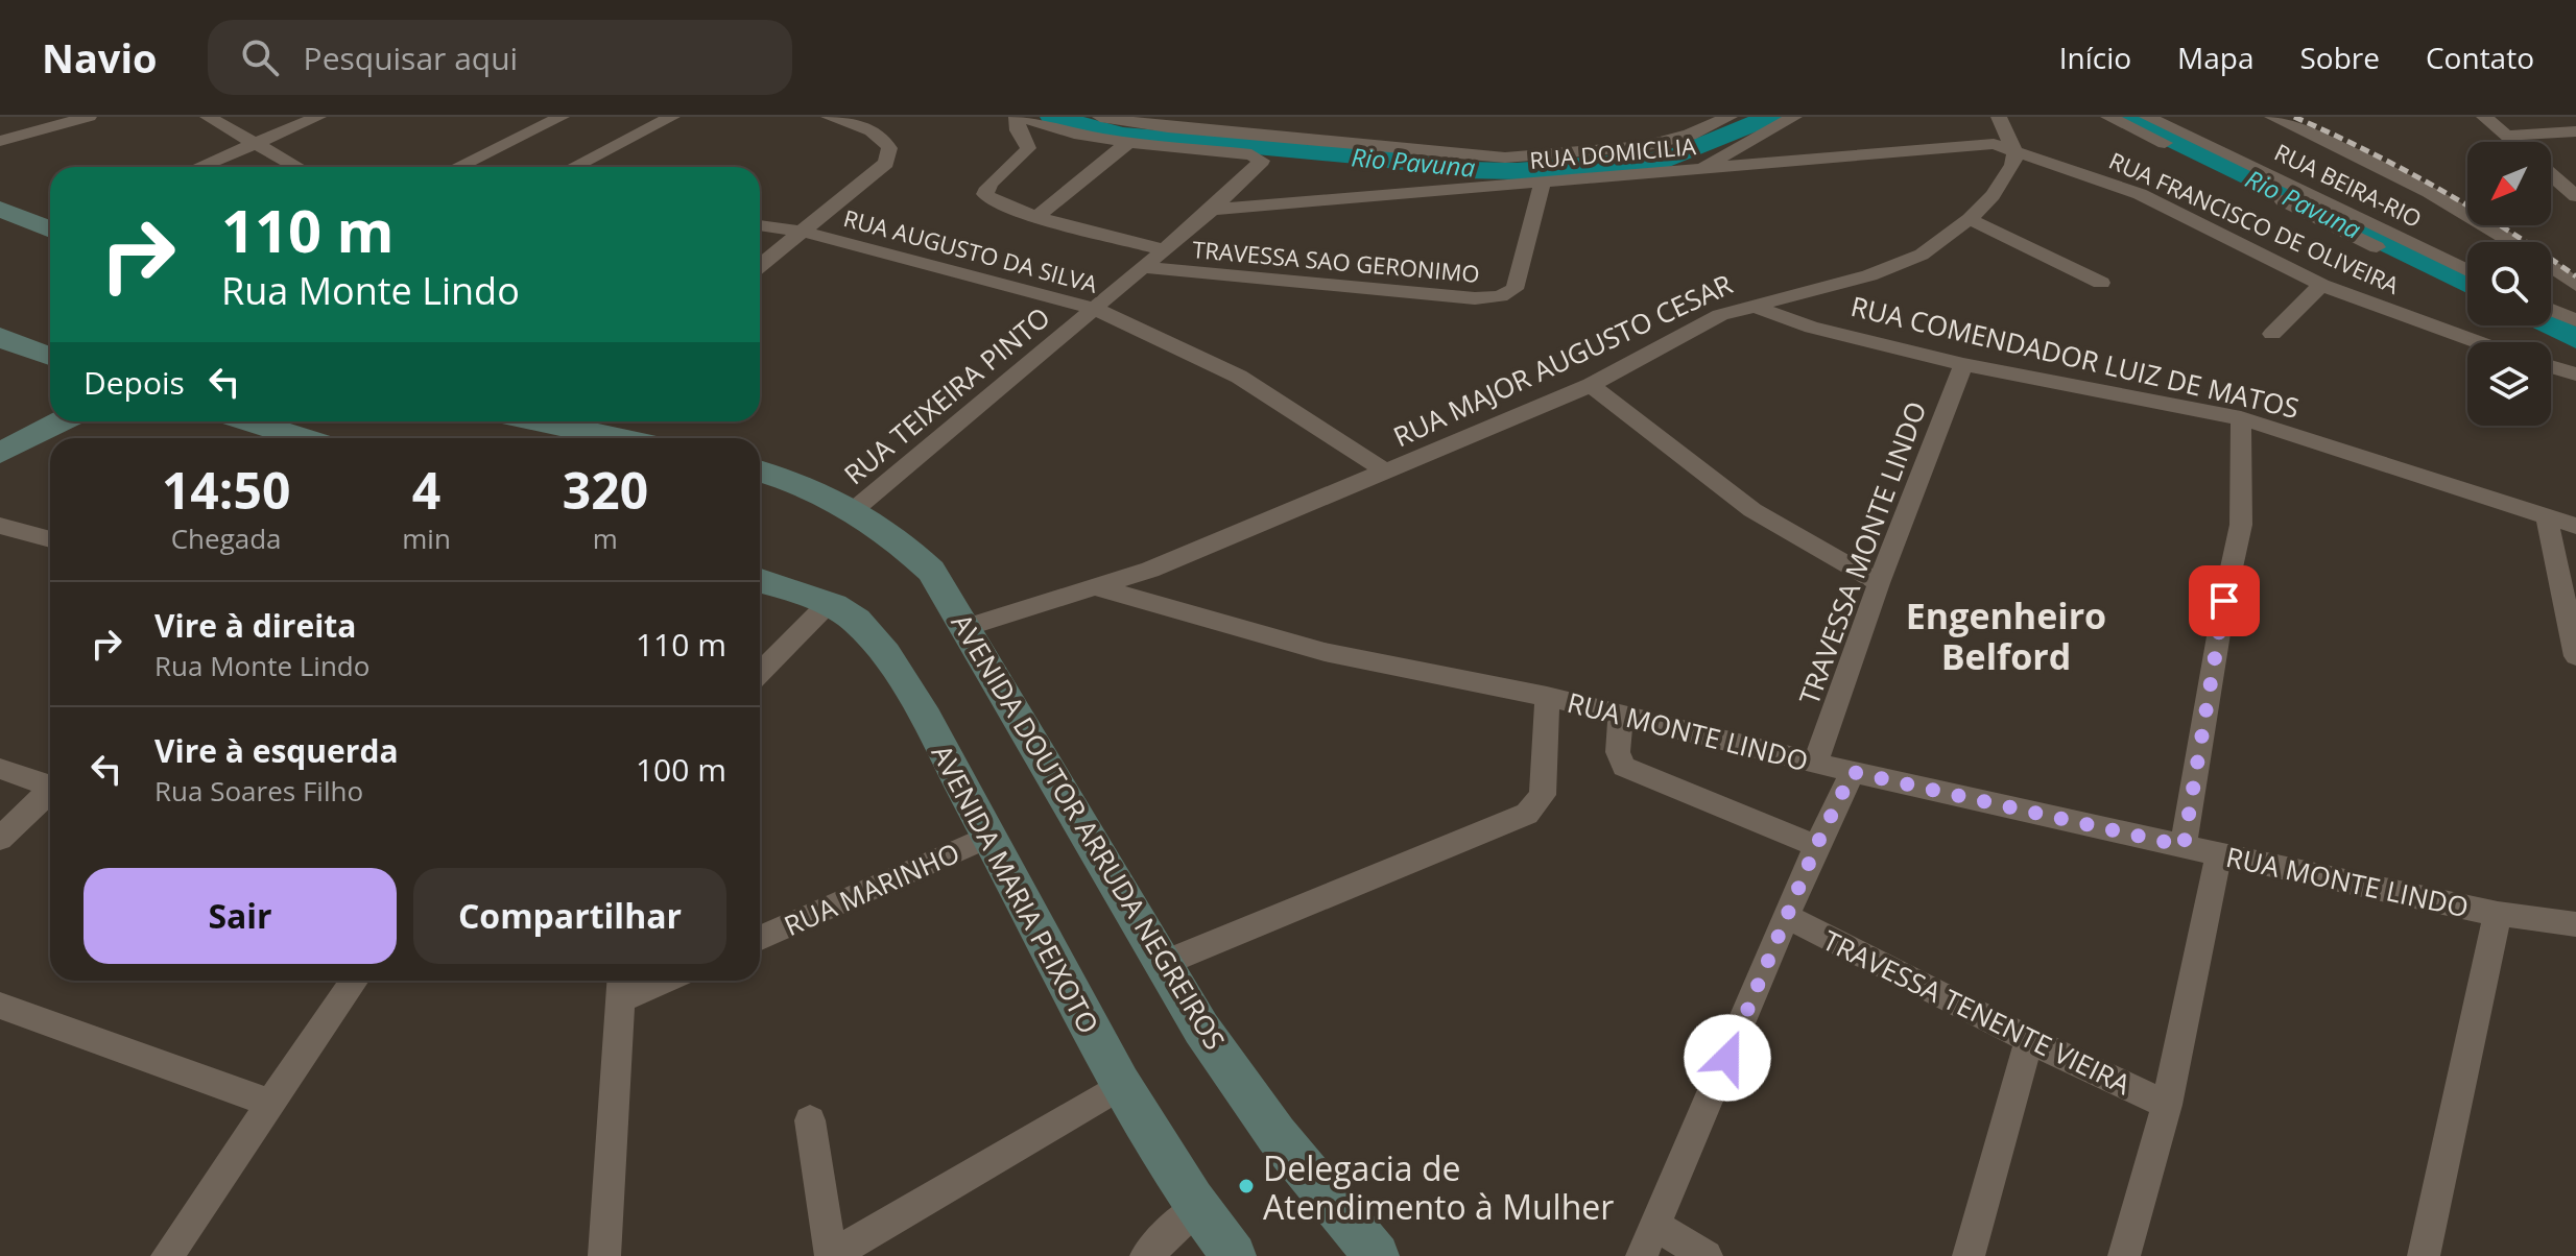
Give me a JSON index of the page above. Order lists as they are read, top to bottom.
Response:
{
  "streets": {
    "main road": ["AVENIDA DOUTOR ARRUDA NEGREIROS", "AVENIDA MARIA PEIXOTO"],
    "street": [
      "RUA DOMICILIA",
      "RUA BEIRA-RIO",
      "RUA FRANCISCO DE OLIVEIRA",
      "RUA AUGUSTO DA SILVA",
      "TRAVESSA SAO GERONIMO",
      "RUA COMENDADOR LUIZ DE MATOS",
      "RUA MAJOR AUGUSTO CESAR",
      "RUA TEIXEIRA PINTO",
      "TRAVESSA MONTE LINDO",
      "RUA MONTE LINDO",
      "RUA MARINHO",
      "TRAVESSA TENENTE VIEIRA"
    ]
  },
  "crossings": [
    ["RUA DOMICILIA", "RUA FRANCISCO DE OLIVEIRA"],
    ["RUA DOMICILIA", "TRAVESSA SAO GERONIMO"],
    ["RUA DOMICILIA", "RUA MAJOR AUGUSTO CESAR"],
    ["RUA DOMICILIA", "RUA TEIXEIRA PINTO"],
    ["RUA FRANCISCO DE OLIVEIRA", "RUA MAJOR AUGUSTO CESAR"],
    ["RUA AUGUSTO DA SILVA", "RUA MAJOR AUGUSTO CESAR"],
    ["RUA AUGUSTO DA SILVA", "RUA TEIXEIRA PINTO"],
    ["TRAVESSA SAO GERONIMO", "RUA TEIXEIRA PINTO"],
    ["RUA COMENDADOR LUIZ DE MATOS", "RUA MAJOR AUGUSTO CESAR"],
    ["RUA COMENDADOR LUIZ DE MATOS", "TRAVESSA MONTE LINDO"],
    ["RUA MAJOR AUGUSTO CESAR", "RUA MONTE LINDO"],
    ["RUA MAJOR AUGUSTO CESAR", "AVENIDA DOUTOR ARRUDA NEGREIROS"],
    ["RUA TEIXEIRA PINTO", "AVENIDA DOUTOR ARRUDA NEGREIROS"],
    ["TRAVESSA MONTE LINDO", "RUA MONTE LINDO"],
    ["RUA MARINHO", "AVENIDA MARIA PEIXOTO"]
  ],
  "districts": ["Engenheiro Belford"],
  "water": ["Rio Pavuna"],
  "places": ["Delegacia de Atendimento à Mulher"],
  "north": "bottom left",
  "page": {
    "header": "Navio",
    "search": "Pesquisar aqui",
    "nav": [
      "Início",
      "Mapa",
      "Sobre",
      "Contato"
    ],
    "turn": ["110 m", "Rua Monte Lindo"],
    "then": "Depois",
    "eta": [
      "14:50",
      "Chegada",
      "4",
      "min",
      "320",
      "m"
    ],
    "list": [
      {
        "name": "Vire à direita",
        "note": "Rua Monte Lindo",
        "value": "110 m"
      },
      {
        "name": "Vire à esquerda",
        "note": "Rua Soares Filho",
        "value": "100 m"
      }
    ],
    "buttons": ["Sair", "Compartilhar"]
  }
}
